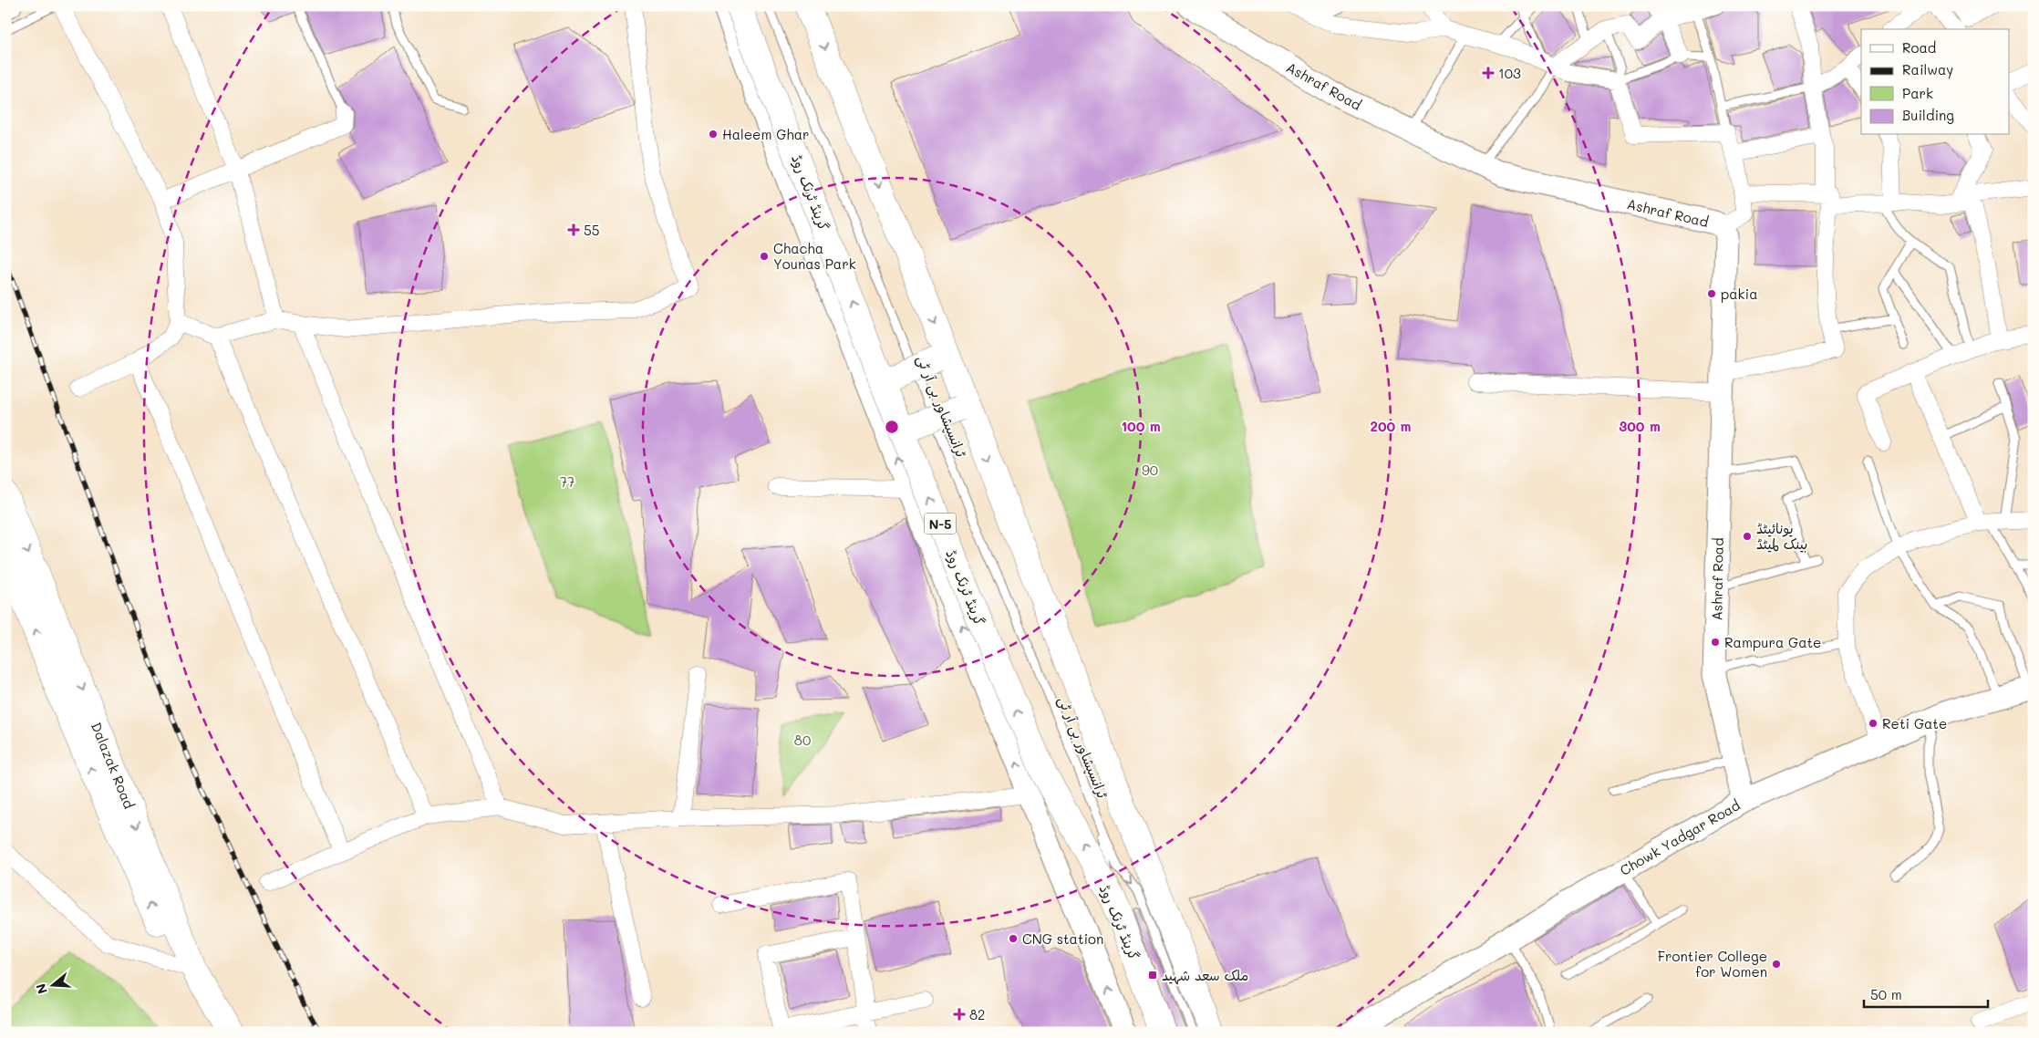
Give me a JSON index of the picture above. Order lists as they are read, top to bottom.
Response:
{
  "streets": {
    "main road": ["گرینڈ ٹرنک روڈ", "N-5", "Dalazak Road"],
    "street": ["Ashraf Road", "Chowk Yadgar Road"],
    "lane": ["ٹرانسپشاور بی آر ٹی"]
  },
  "crossings": [
    ["Ashraf Road", "Chowk Yadgar Road"]
  ],
  "parks": ["90", "77", "80"],
  "places": {
    "health": ["103", "55", "82"],
    "other": [
      "Haleem Ghar",
      "Chacha Younas Park",
      "pakia",
      "یونائیٹڈ بینک لمیٹڈ",
      "Rampura Gate",
      "Reti Gate",
      "CNG station",
      "Frontier College for Women"
    ],
    "transit": ["ملک سعد شہید"]
  },
  "legend": [
    "Road",
    "Railway",
    "Park",
    "Building"
  ],
  "scale_bar": "50 m",
  "north": "left",
  "rings": ["100 m", "200 m", "300 m"]
}
